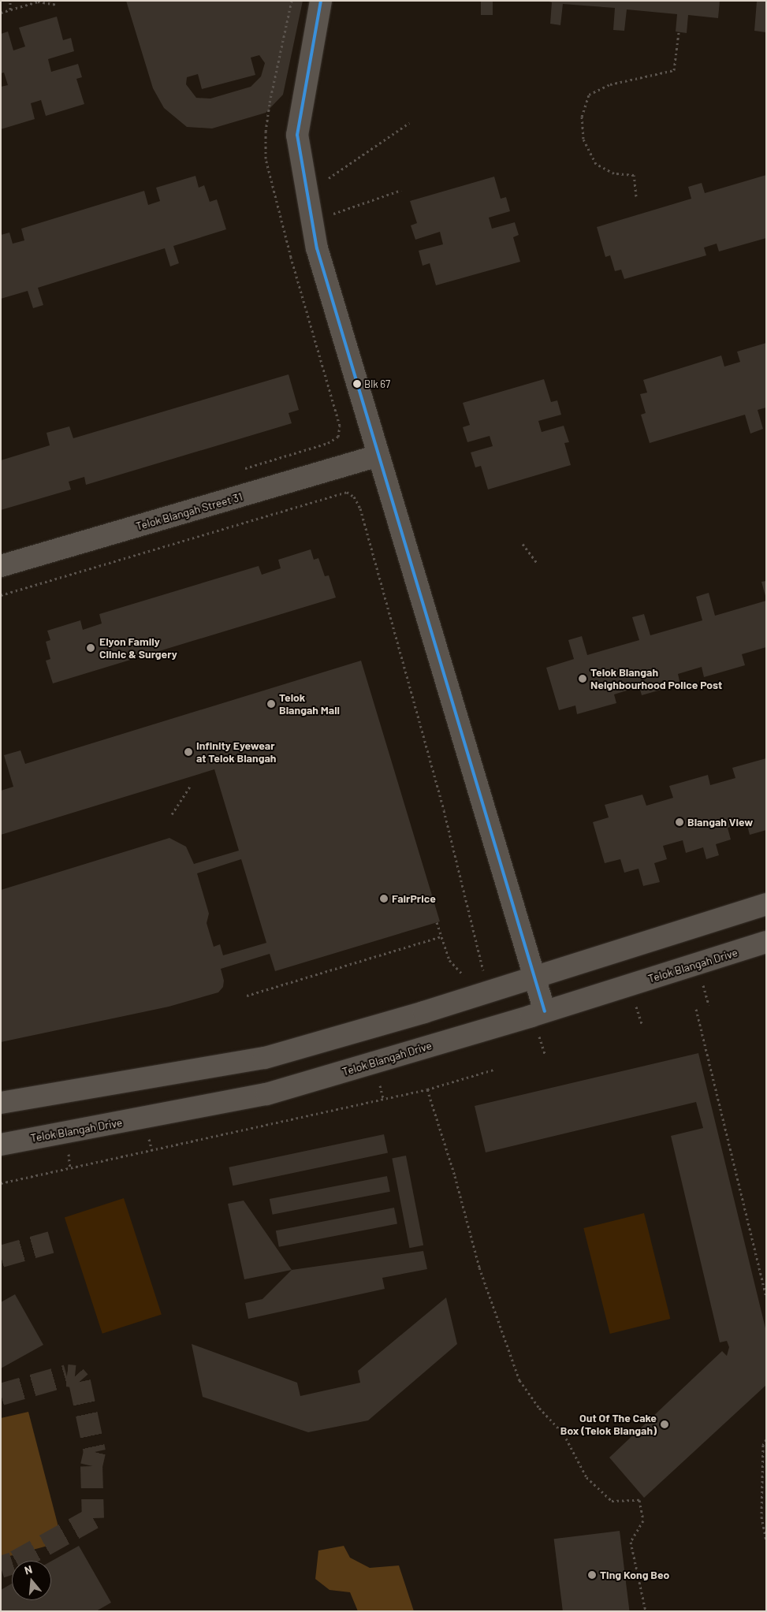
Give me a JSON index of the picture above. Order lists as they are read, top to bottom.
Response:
{
  "streets": {
    "street": ["Telok Blangah Street 31", "Telok Blangah Drive"]
  },
  "places": [
    "Blk 67",
    "Elyon Family Clinic & Surgery",
    "Telok Blangah Neighbourhood Police Post",
    "Telok Blangah Mall",
    "Infinity Eyewear at Telok Blangah",
    "Blangah View",
    "FairPrice",
    "Out Of The Cake Box (Telok Blangah)",
    "Ting Kong Beo"
  ],
  "north": "top"
}
